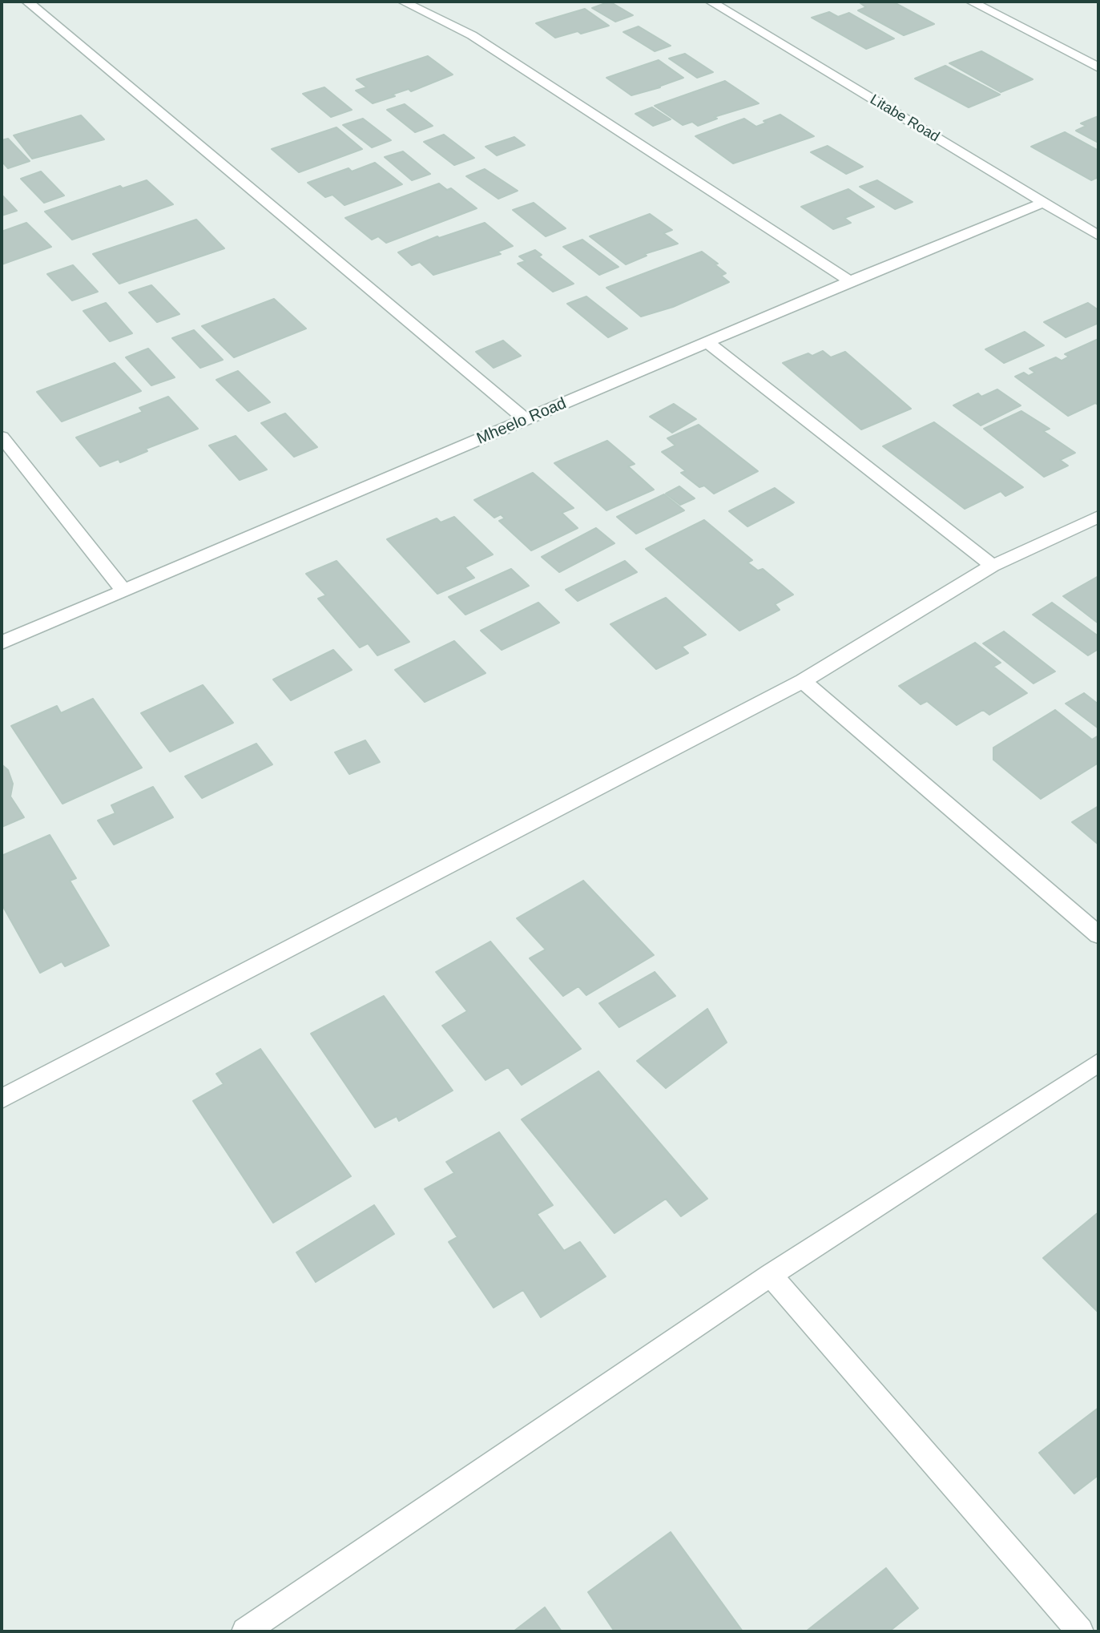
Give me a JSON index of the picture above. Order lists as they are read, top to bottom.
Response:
{
  "streets": {
    "street": ["Litabe Road", "Mheelo Road"]
  },
  "crossings": [
    ["Litabe Road", "Mheelo Road"]
  ]
}
